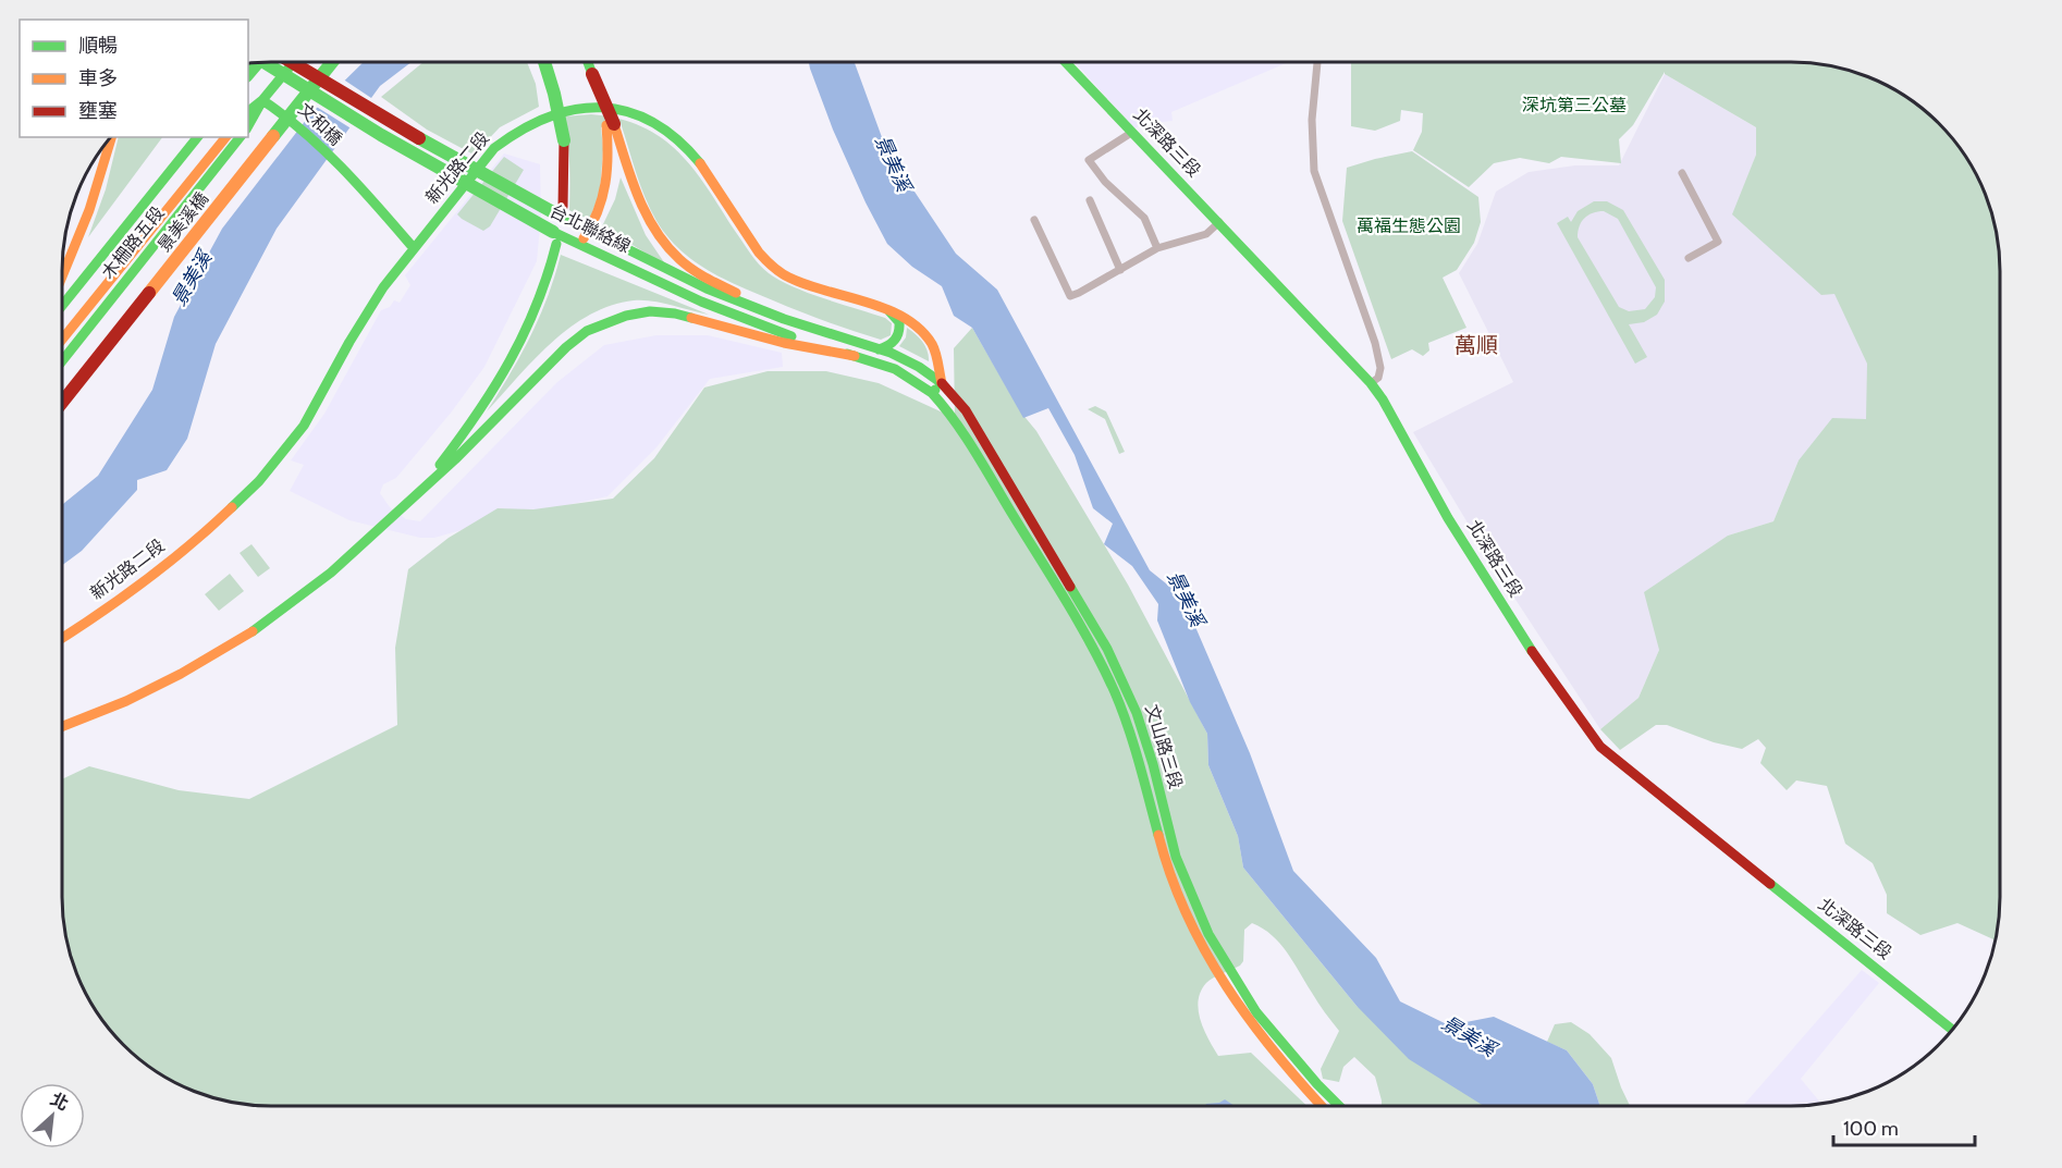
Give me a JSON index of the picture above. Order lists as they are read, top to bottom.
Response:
{
  "streets": {
    "main road": [
      "文和橋",
      "北深路三段",
      "新光路二段",
      "景美溪橋",
      "台北聯絡線",
      "木柵路五段",
      "文山路三段"
    ]
  },
  "crossings": [
    ["文和橋", "新光路二段"],
    ["新光路二段", "台北聯絡線"],
    ["新光路二段", "文山路三段"],
    ["台北聯絡線", "文山路三段"]
  ],
  "districts": ["萬順"],
  "water": ["景美溪"],
  "parks": ["深坑第三公墓", "萬福生態公園"],
  "legend": ["順暢", "車多", "壅塞"],
  "scale_bar": "100 m",
  "north": "top right"
}
